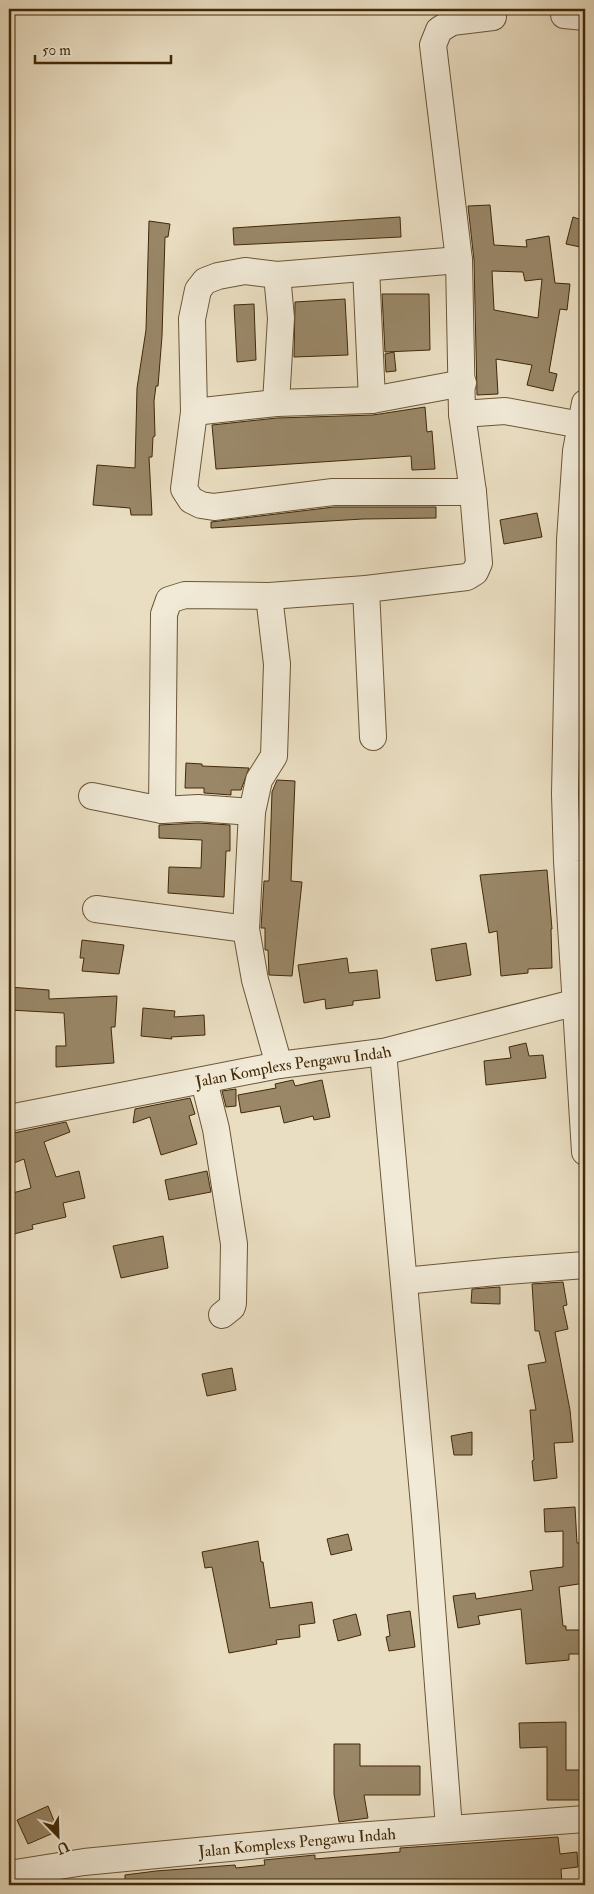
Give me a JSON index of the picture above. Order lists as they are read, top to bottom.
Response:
{
  "streets": {
    "street": ["Jalan Komplexs Pengawu Indah"]
  },
  "scale_bar": "50 m",
  "north": "bottom right"
}
